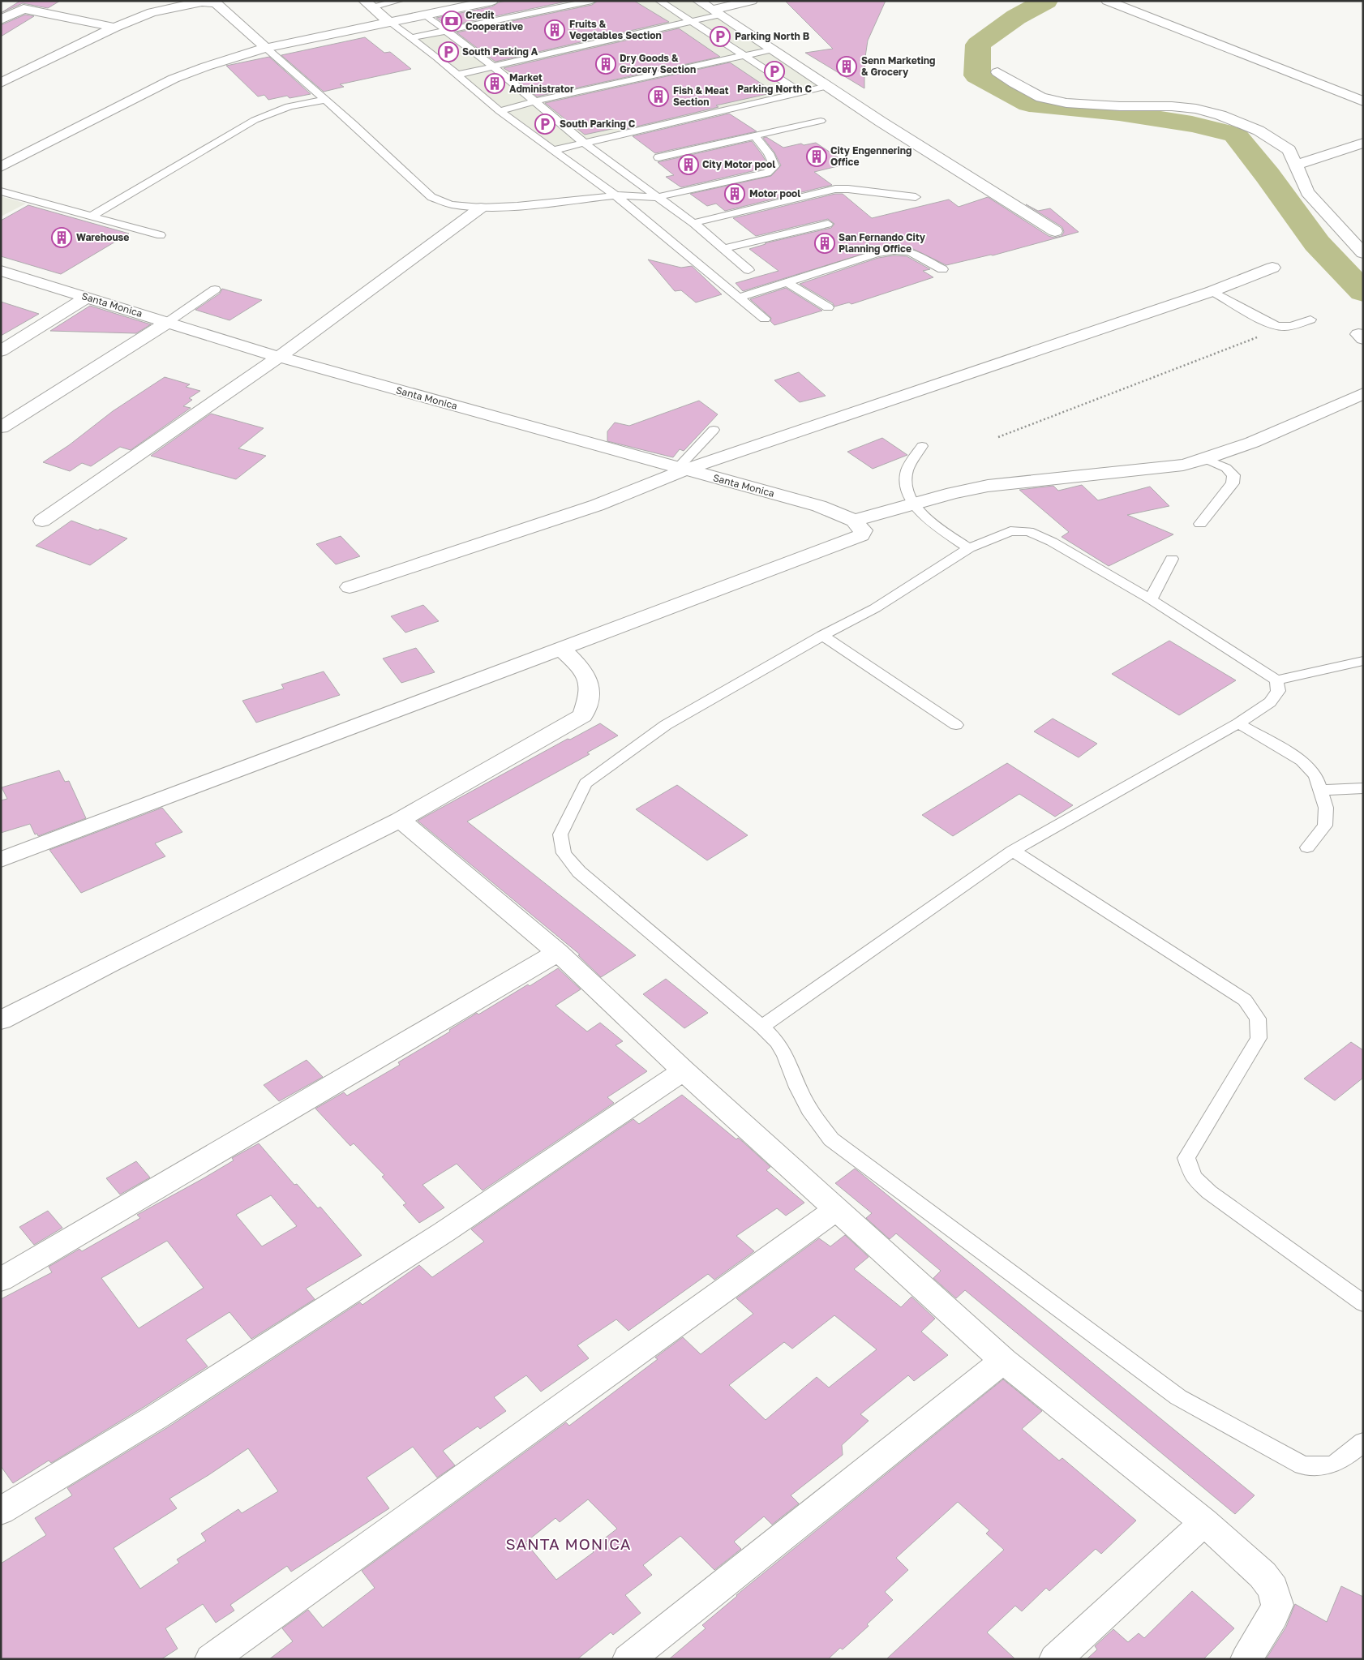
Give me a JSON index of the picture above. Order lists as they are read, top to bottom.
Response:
{
  "streets": {
    "street": ["Santa Monica"]
  },
  "districts": ["SANTA MONICA"],
  "places": {
    "bank": ["Credit Cooperative"],
    "building": [
      "Fruits & Vegetables Section",
      "Dry Goods & Grocery Section",
      "Senn Marketing & Grocery",
      "Market Administrator",
      "Fish & Meat Section",
      "City Engennering Office",
      "City Motor pool",
      "Motor pool",
      "Warehouse",
      "San Fernando City Planning Office"
    ],
    "parking": [
      "Parking North B",
      "South Parking A",
      "Parking North C",
      "South Parking C"
    ]
  }
}
